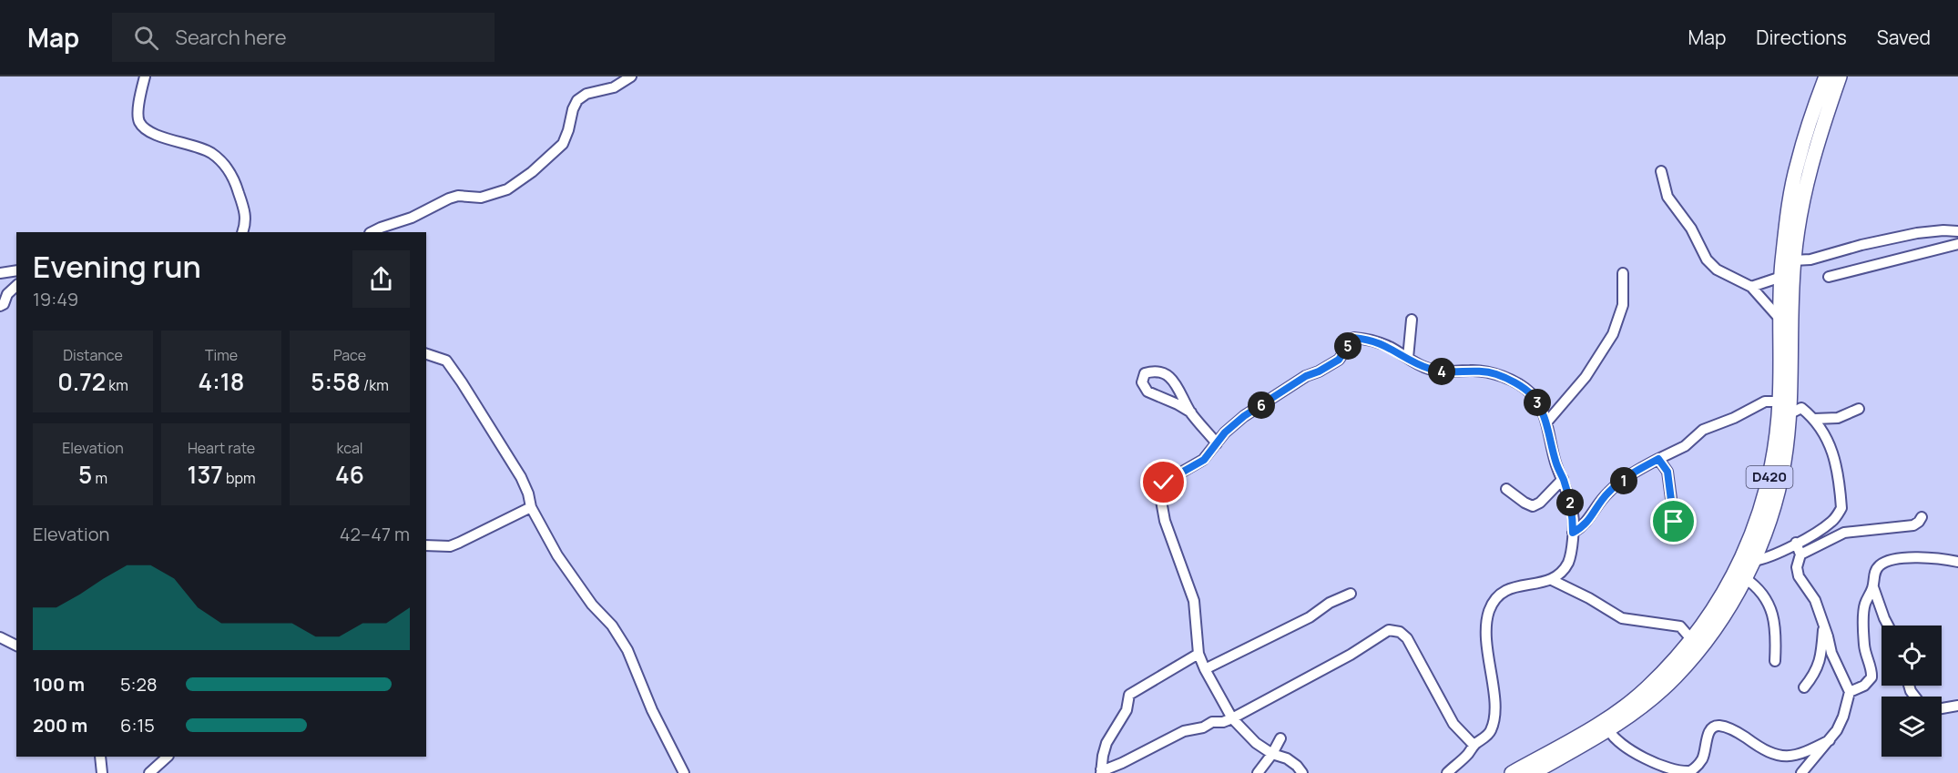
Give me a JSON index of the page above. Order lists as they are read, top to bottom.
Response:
{
  "streets": {
    "highway": ["D420"]
  },
  "page": {
    "header": "Map",
    "search": "Search here",
    "nav": ["Map", "Directions", "Saved"],
    "heading": ["Evening run", "19:49"],
    "stats": [
      ["Distance", "0.72 km"],
      ["Time", "4:18"],
      ["Pace", "5:58 /km"],
      ["Elevation", "5 m"],
      ["Heart rate", "137 bpm"],
      ["kcal", "46"]
    ],
    "pins": [
      "5",
      "4",
      "3",
      "6",
      "1",
      "2"
    ],
    "chart": ["Elevation", "42–47 m"],
    "list": [
      {
        "name": "100 m",
        "note": "5:28"
      },
      {
        "name": "200 m",
        "note": "6:15"
      }
    ]
  }
}
